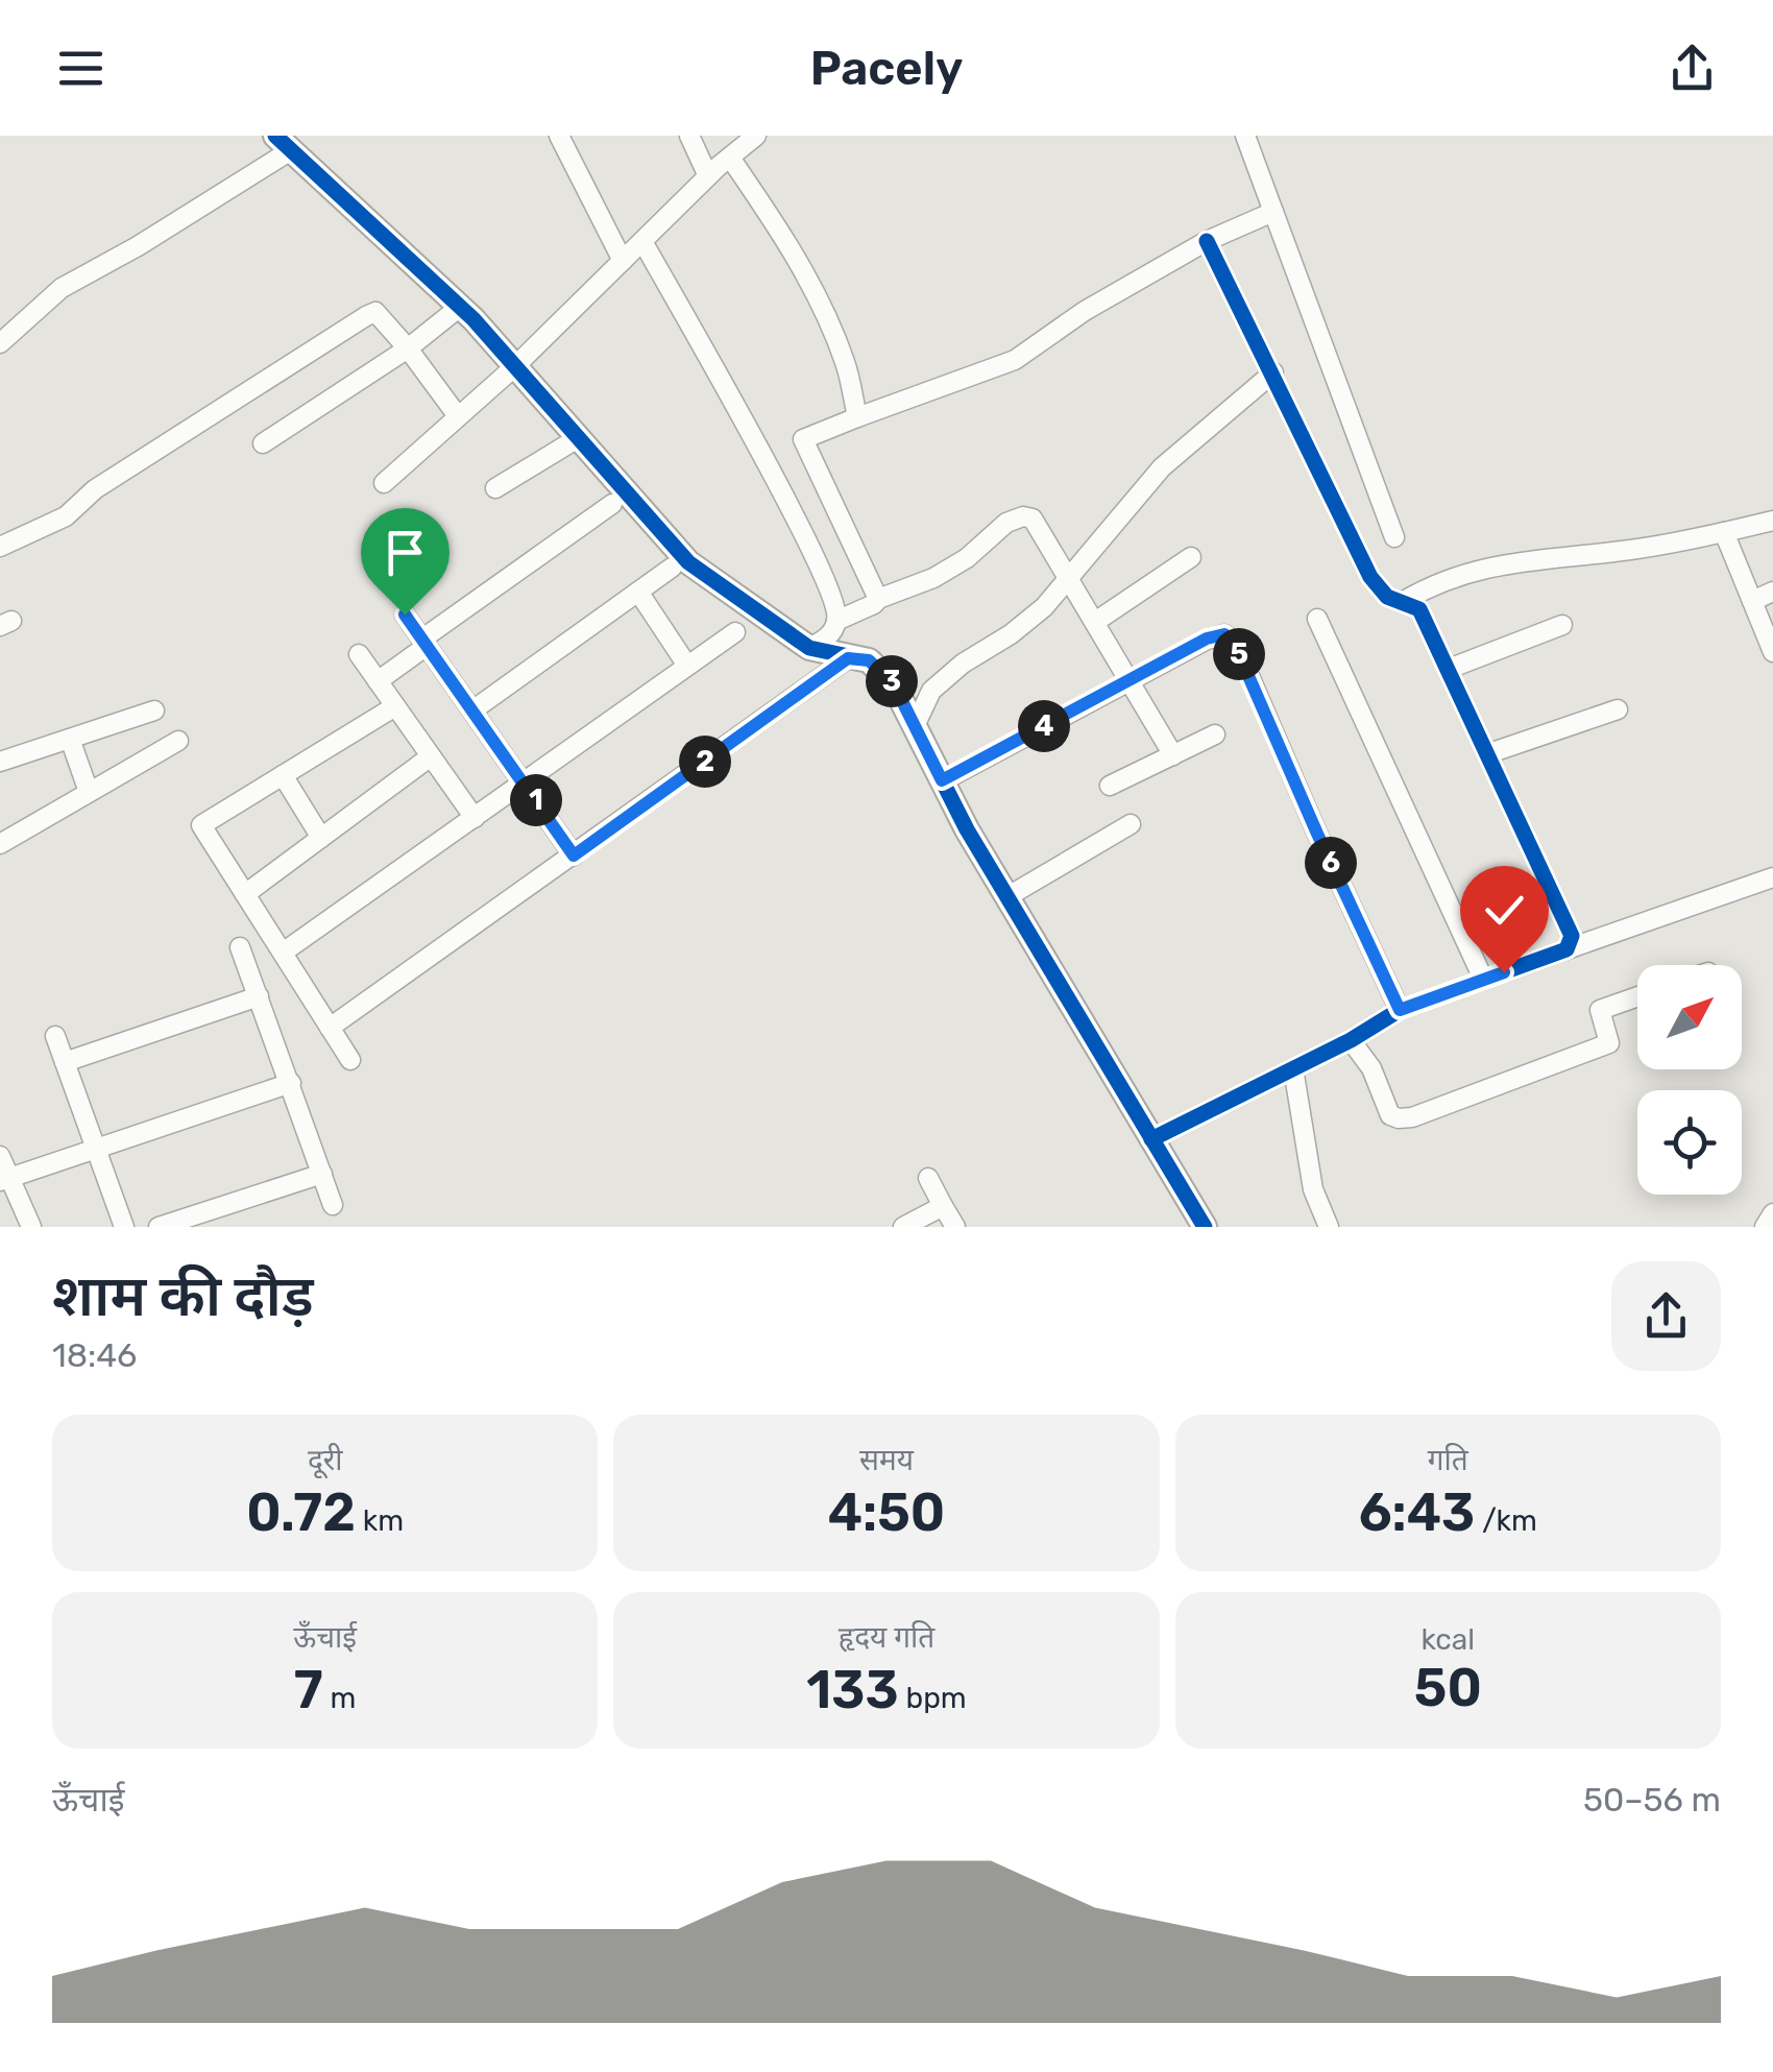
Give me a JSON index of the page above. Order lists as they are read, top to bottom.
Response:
{
  "north": "top right",
  "page": {
    "header": "Pacely",
    "pins": [
      "5",
      "3",
      "4",
      "2",
      "1",
      "6"
    ],
    "heading": ["शाम की दौड़", "18:46"],
    "stats": [
      ["दूरी", "0.72 km"],
      ["समय", "4:50"],
      ["गति", "6:43 /km"],
      ["ऊँचाई", "7 m"],
      ["हृदय गति", "133 bpm"],
      ["kcal", "50"]
    ],
    "chart": ["ऊँचाई", "50–56 m"]
  }
}
